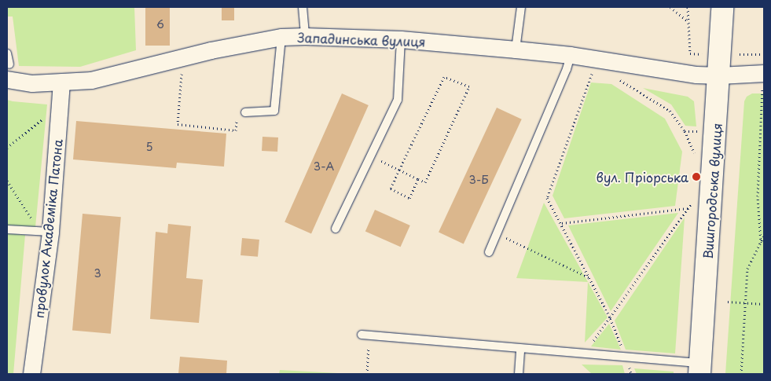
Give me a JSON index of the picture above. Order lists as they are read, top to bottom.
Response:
{
  "streets": {
    "main road": ["Вишгородська вулиця"],
    "street": ["Западинська вулиця", "провулок Академіка Патона"]
  },
  "crossings": [
    ["Западинська вулиця", "Вишгородська вулиця"],
    ["Западинська вулиця", "провулок Академіка Патона"]
  ],
  "places": ["вул. Пріорська"],
  "house_numbers": [
    "6",
    "5",
    "3-А",
    "3-Б",
    "3"
  ]
}
